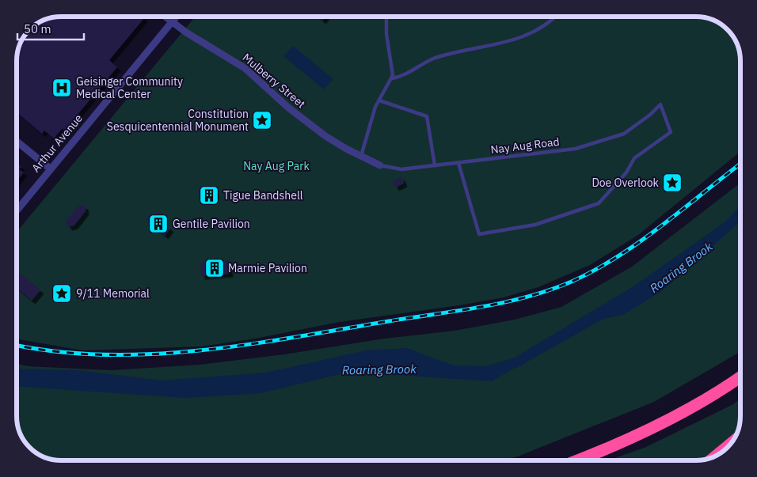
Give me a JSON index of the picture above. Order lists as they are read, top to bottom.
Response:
{
  "streets": {
    "street": ["Mulberry Street", "Arthur Avenue"],
    "lane": ["Nay Aug Road"]
  },
  "crossings": [
    ["Mulberry Street", "Arthur Avenue"],
    ["Mulberry Street", "Nay Aug Road"]
  ],
  "water": ["Roaring Brook"],
  "parks": ["Nay Aug Park"],
  "places": {
    "hospital": ["Geisinger Community Medical Center"],
    "place": ["Constitution Sesquicentennial Monument", "Doe Overlook", "9/11 Memorial"],
    "building": ["Tigue Bandshell", "Gentile Pavilion", "Marmie Pavilion"]
  },
  "scale_bar": "50 m"
}
